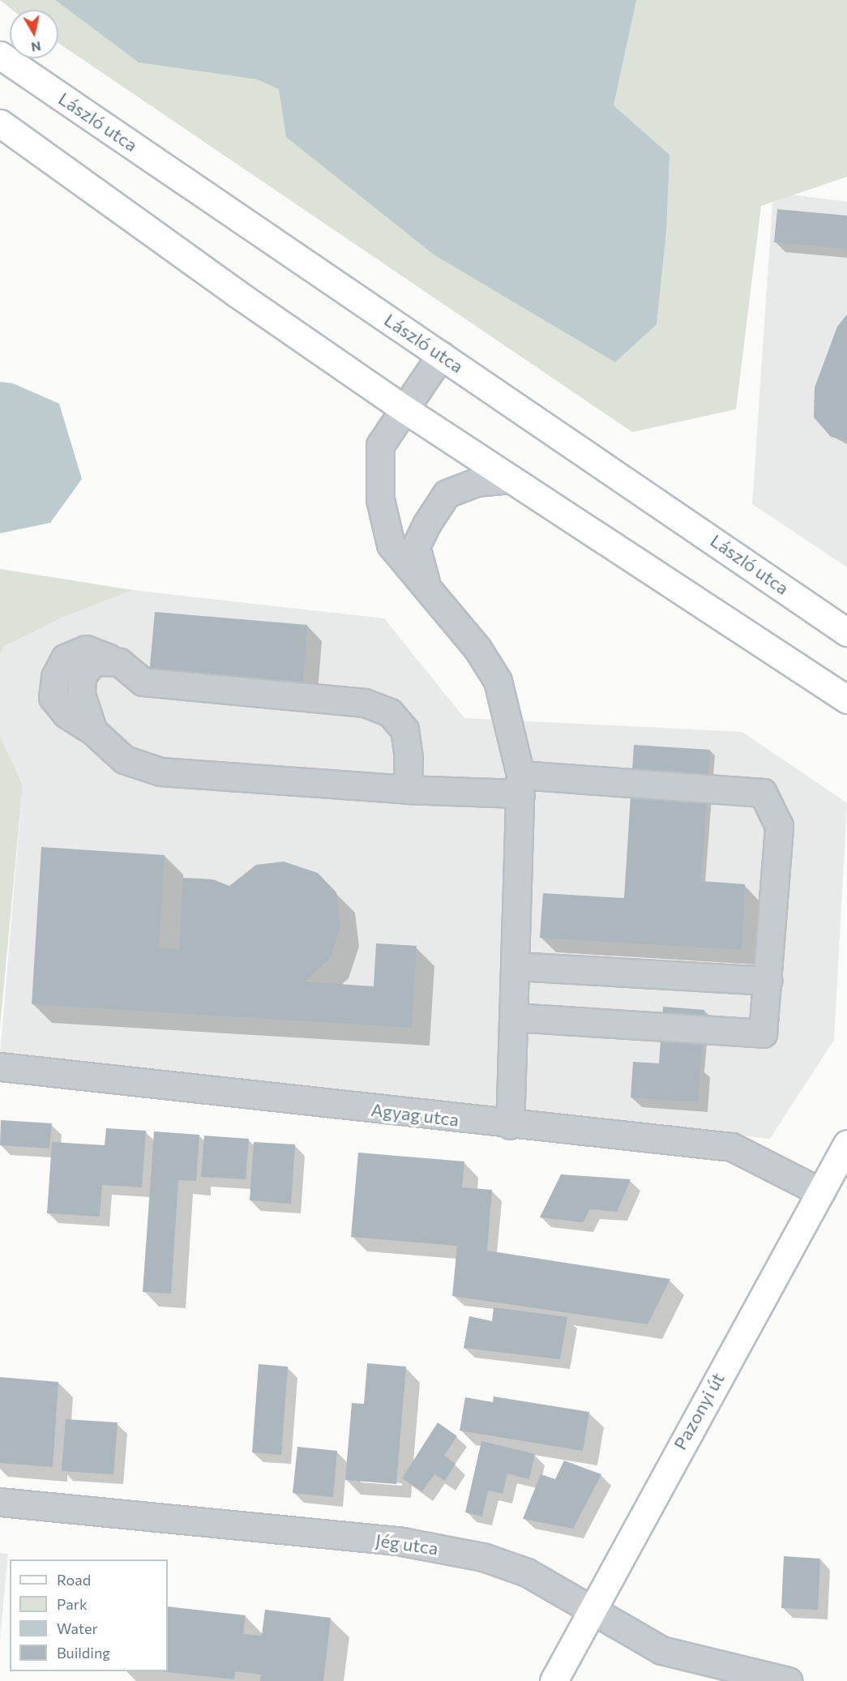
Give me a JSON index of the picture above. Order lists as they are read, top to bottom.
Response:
{
  "streets": {
    "main road": ["László utca", "Pazonyi út"],
    "street": ["Agyag utca", "Jég utca"]
  },
  "crossings": [
    ["Agyag utca", "Pazonyi út"],
    ["Pazonyi út", "Jég utca"]
  ],
  "legend": [
    "Road",
    "Park",
    "Water",
    "Building"
  ],
  "north": "bottom"
}
